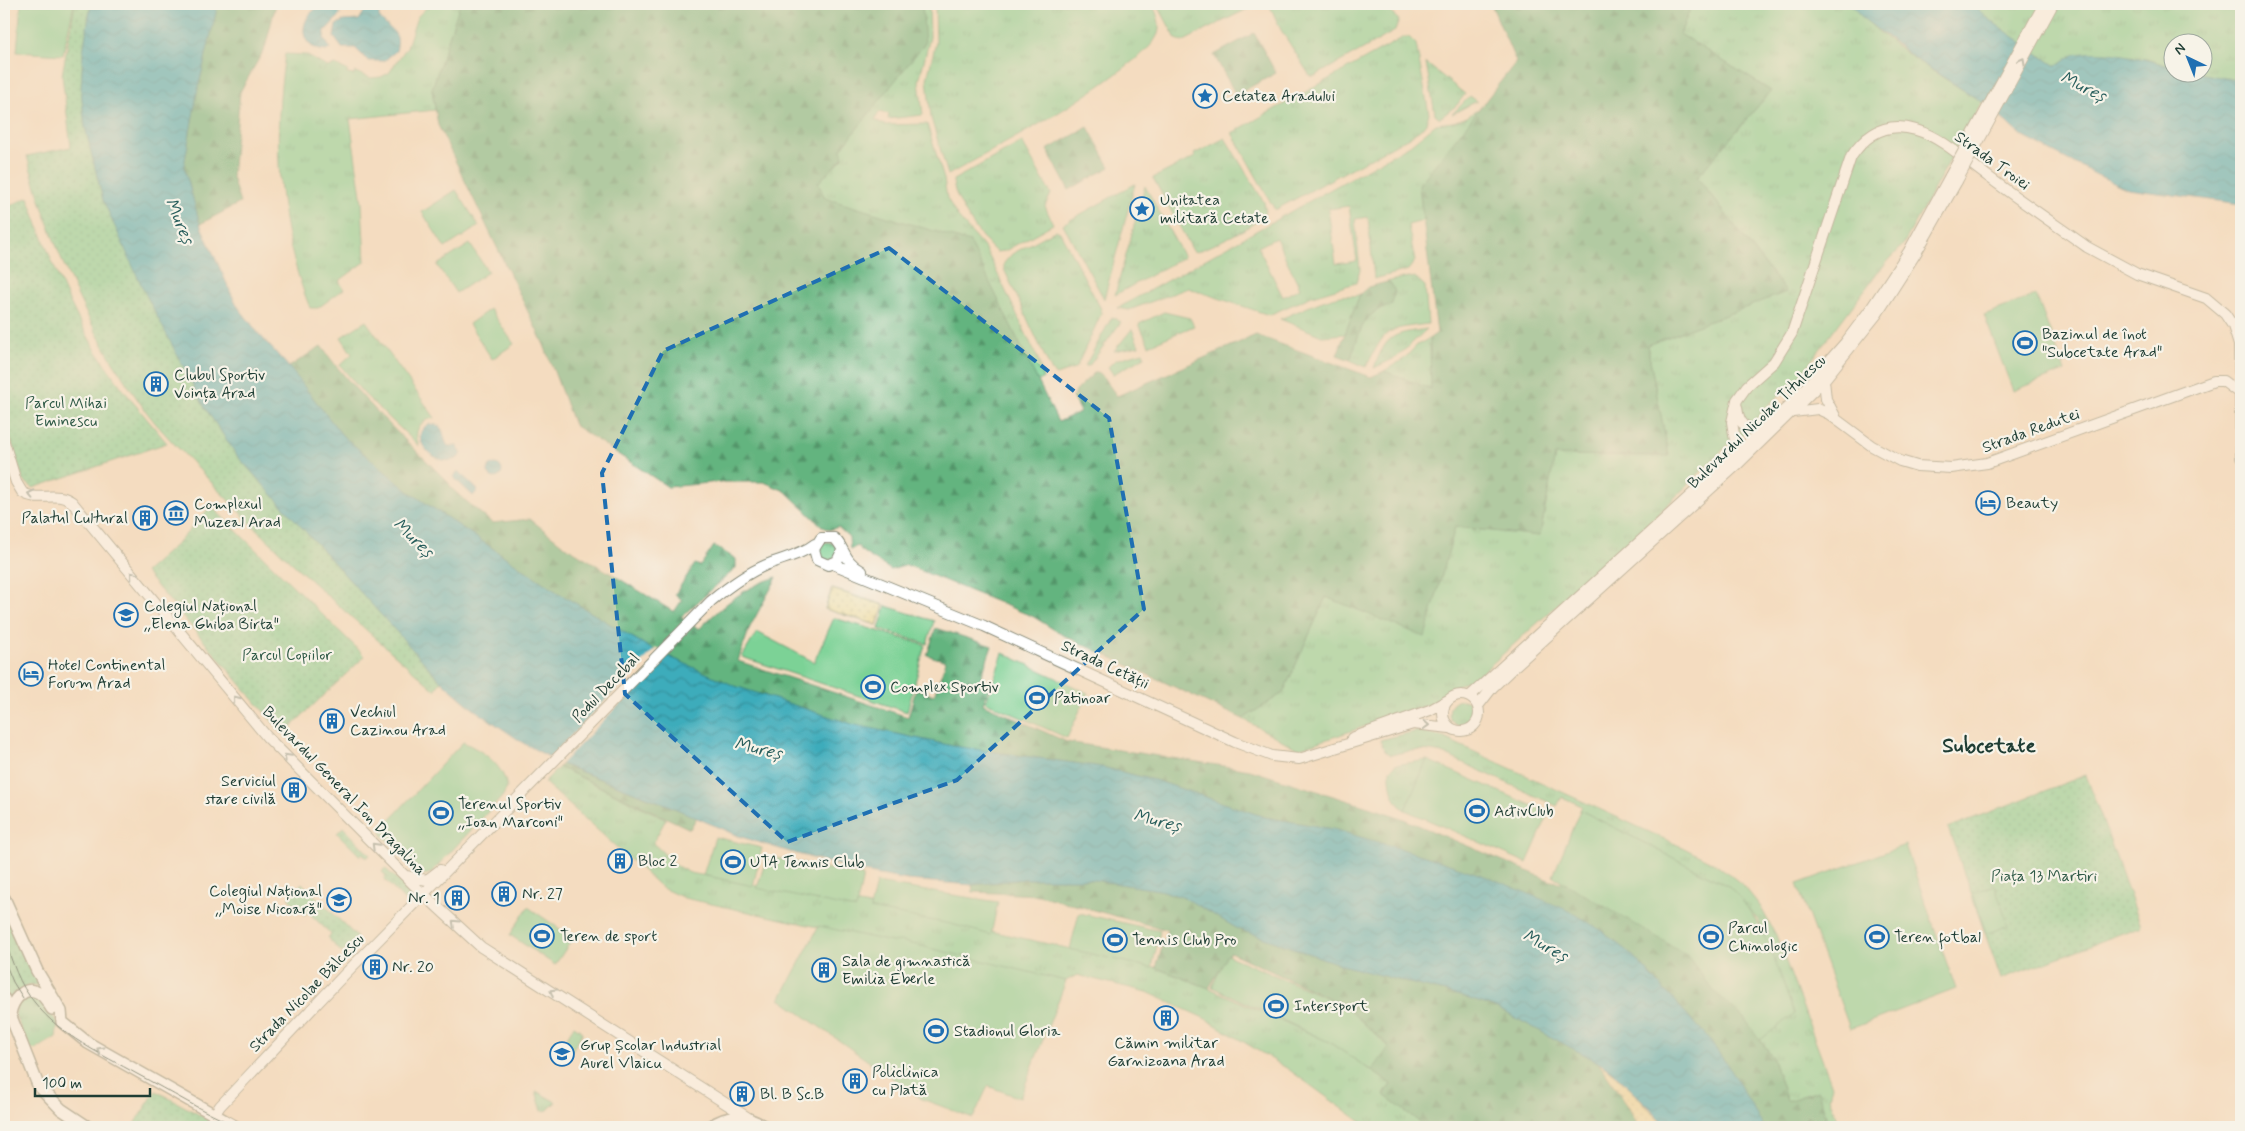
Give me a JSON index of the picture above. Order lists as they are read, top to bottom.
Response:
{
  "streets": {
    "main road": [
      "Strada Troiei",
      "Bulevardul Nicolae Titulescu",
      "Strada Redutei",
      "Strada Cetății",
      "Podul Decebal",
      "Bulevardul General Ion Dragalina",
      "Strada Nicolae Bălcescu"
    ]
  },
  "crossings": [
    ["Strada Troiei", "Strada Redutei"],
    ["Bulevardul Nicolae Titulescu", "Strada Cetății"],
    ["Podul Decebal", "Strada Nicolae Bălcescu"],
    ["Bulevardul General Ion Dragalina", "Strada Nicolae Bălcescu"]
  ],
  "one_way": ["Bulevardul General Ion Dragalina"],
  "districts": ["Subcetate"],
  "water": ["Mureș"],
  "parks": ["Parcul Mihai Eminescu", "Parcul Copiilor", "Piața 13 Martiri"],
  "places": {
    "place": ["Cetatea Aradului", "Unitatea militară Cetate"],
    "sports": [
      "Bazinul de înot \"Subcetate Arad\"",
      "Complex Sportiv",
      "Patinoar",
      "ActivClub",
      "Terenul Sportiv ,,Ioan Marconi\"",
      "UTA Tennis Club",
      "Teren de sport",
      "Parcul Chinologic",
      "Teren fotbal",
      "Tennis Club Pro",
      "Intersport",
      "Stadionul Gloria"
    ],
    "building": [
      "Clubul Sportiv Voința Arad",
      "Palatul Cultural",
      "Vechiul Cazinou Arad",
      "Serviciul stare civilă",
      "Bloc 2",
      "Nr. 27",
      "Nr. 1",
      "Nr. 20",
      "Sala de gimnastică Emilia Eberle",
      "Cămin militar Garnizoana Arad",
      "Policlinica cu Plată",
      "Bl. B Sc.B"
    ],
    "hotel": ["Beauty", "Hotel Continental Forum Arad"],
    "museum": ["Complexul Muzeal Arad"],
    "school or university": ["Colegiul Național ,,Elena Ghiba Birta\"", "Colegiul Național ,,Moise Nicoară\"", "Grup Școlar Industrial Aurel Vlaicu"]
  },
  "scale_bar": "100 m",
  "north": "top left"
}
